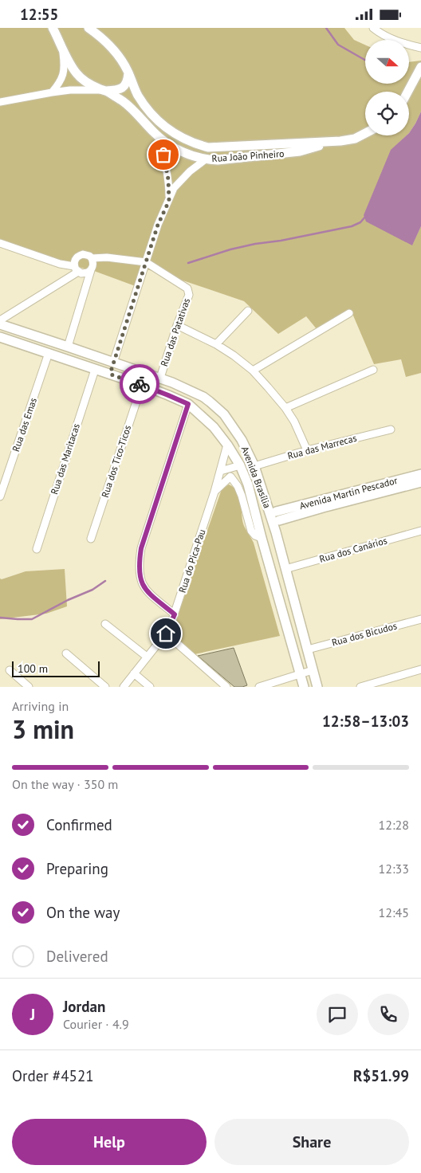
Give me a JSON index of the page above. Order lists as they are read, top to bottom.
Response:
{
  "streets": {
    "street": [
      "Rua João Pinheiro",
      "Rua das Patativas",
      "Rua das Emas",
      "Rua das Marrecas",
      "Rua das Maritacas",
      "Rua dos Tico-Ticos",
      "Avenida Brasília",
      "Avenida Martin Pescador",
      "Rua dos Canários",
      "Rua do Pica-Pau",
      "Rua dos Bicudos"
    ]
  },
  "crossings": [
    ["Rua das Patativas", "Avenida Brasília"],
    ["Rua das Emas", "Avenida Brasília"],
    ["Rua das Marrecas", "Avenida Brasília"],
    ["Rua das Maritacas", "Avenida Brasília"],
    ["Rua dos Tico-Ticos", "Avenida Brasília"],
    ["Avenida Brasília", "Rua dos Canários"],
    ["Avenida Brasília", "Rua do Pica-Pau"],
    ["Avenida Brasília", "Rua dos Bicudos"]
  ],
  "scale_bar": "100 m",
  "north": "right",
  "page": {
    "status": "12:55",
    "scale": "100 m",
    "heading": ["3 min", "Arriving in", "12:58–13:03"],
    "panel": [
      "Jordan",
      "Courier · 4.9",
      "Order #4521",
      "R$51.99"
    ],
    "bar": "On the way · 350 m",
    "list": [
      ["Confirmed", "12:28"],
      ["Preparing", "12:33"],
      ["On the way", "12:45"],
      "Delivered"
    ],
    "round": "J",
    "buttons": ["Help", "Share"]
  }
}
